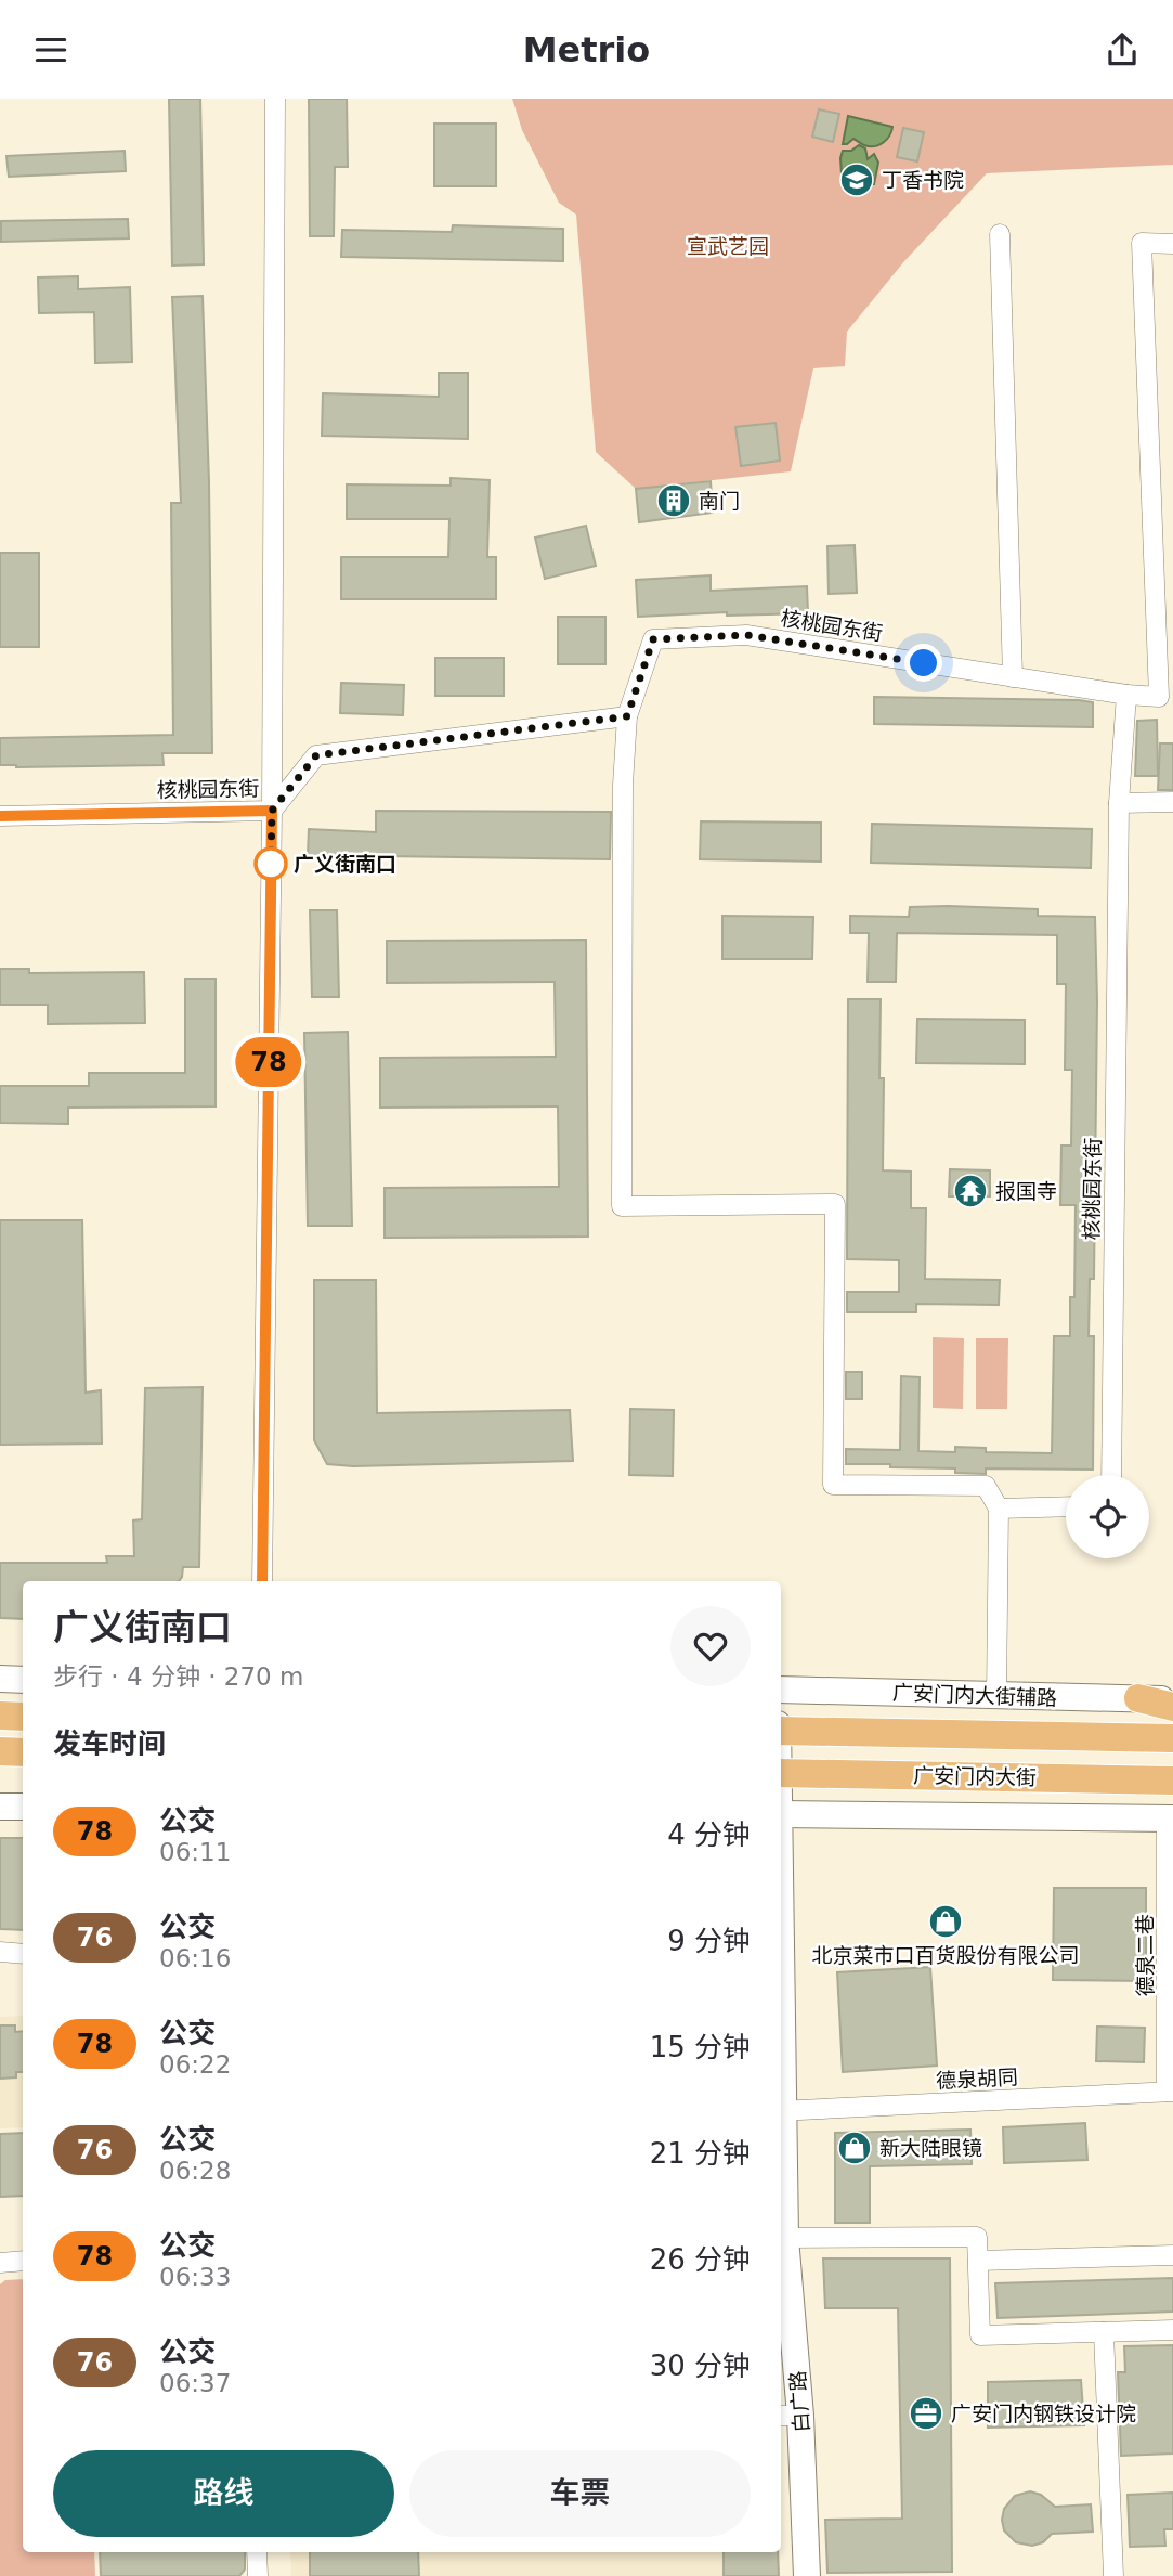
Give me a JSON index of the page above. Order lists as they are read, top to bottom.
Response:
{
  "streets": {
    "main road": ["广安门内大街"],
    "street": [
      "核桃园东街",
      "广安门内大街辅路",
      "德泉二巷",
      "德泉胡同",
      "白广路"
    ]
  },
  "crossings": [
    ["德泉二巷", "德泉胡同"],
    ["德泉胡同", "白广路"]
  ],
  "parks": ["宣武艺园"],
  "places": {
    "school or university": ["丁香书院"],
    "building": ["南门"],
    "other": ["广义街南口"],
    "temple": ["报国寺"],
    "shop": ["北京菜市口百货股份有限公司", "新大陆眼镜"],
    "office": ["广安门内钢铁设计院"]
  },
  "lines": ["bus line 78"],
  "page": {
    "header": "Metrio",
    "on_map": "78",
    "heading": [
      ["广义街南口", "步行 · 4 分钟 · 270 m"],
      "发车时间"
    ],
    "list": [
      {
        "mark": "78",
        "name": "公交",
        "note": "06:11",
        "value": "4 分钟"
      },
      {
        "mark": "76",
        "name": "公交",
        "note": "06:16",
        "value": "9 分钟"
      },
      {
        "mark": "78",
        "name": "公交",
        "note": "06:22",
        "value": "15 分钟"
      },
      {
        "mark": "76",
        "name": "公交",
        "note": "06:28",
        "value": "21 分钟"
      },
      {
        "mark": "78",
        "name": "公交",
        "note": "06:33",
        "value": "26 分钟"
      },
      {
        "mark": "76",
        "name": "公交",
        "note": "06:37",
        "value": "30 分钟"
      }
    ],
    "buttons": ["路线", "车票"]
  }
}
